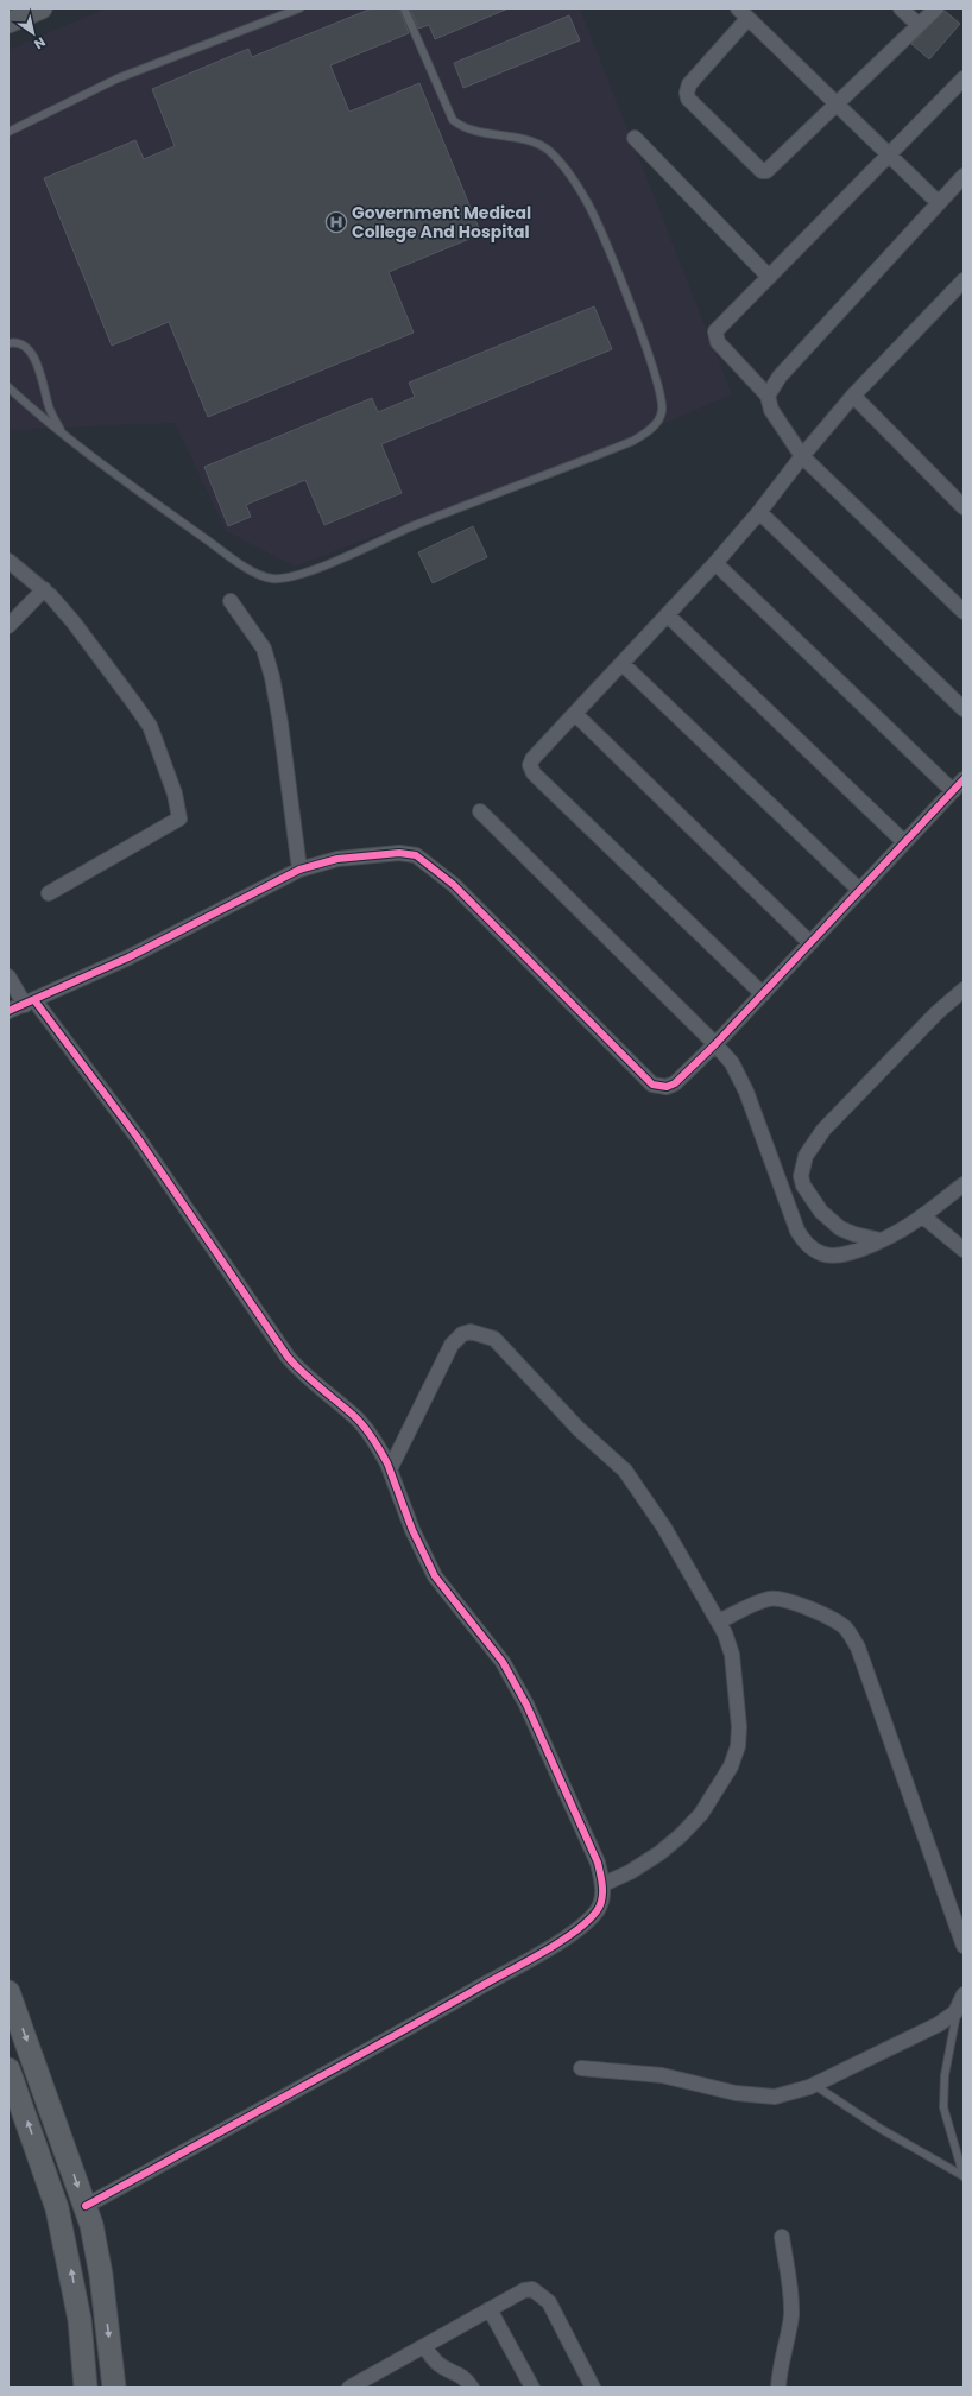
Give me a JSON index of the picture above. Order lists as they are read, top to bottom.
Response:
{
  "places": {
    "hospital": ["Government Medical College And Hospital"]
  },
  "north": "bottom right"
}
